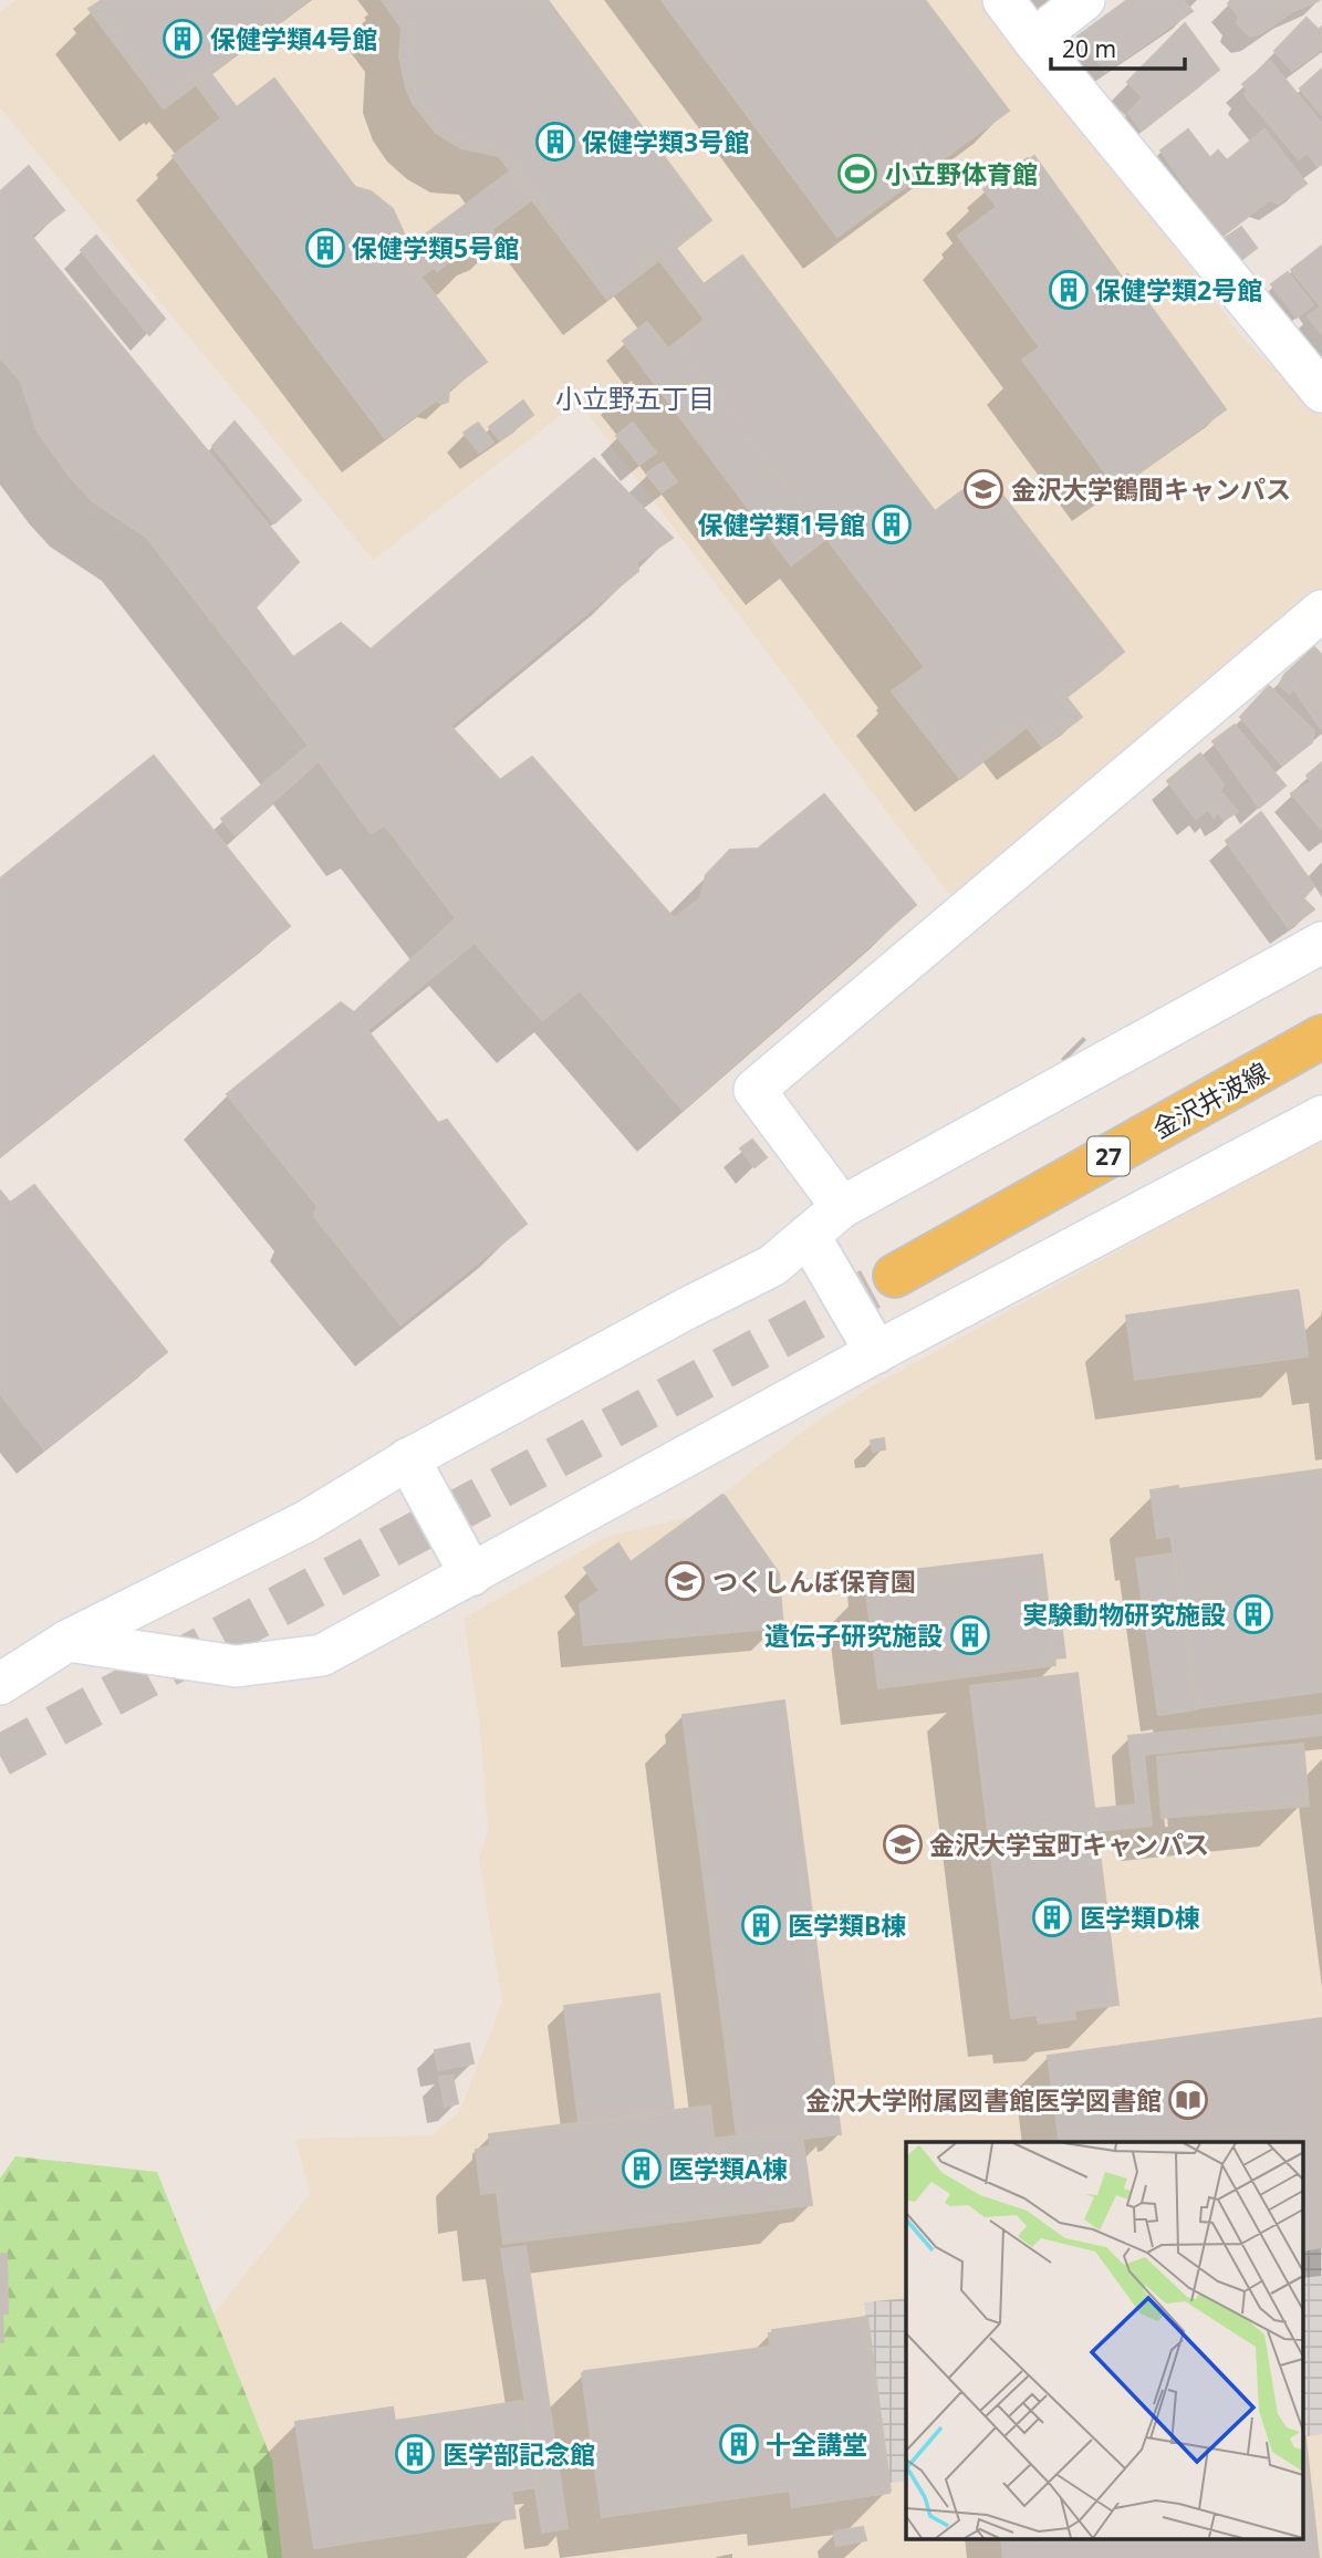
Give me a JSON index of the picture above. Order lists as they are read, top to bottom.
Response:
{
  "streets": {
    "main road": ["金沢井波線", "27"]
  },
  "districts": ["小立野五丁目"],
  "places": {
    "building": [
      "保健学類4号館",
      "保健学類3号館",
      "保健学類5号館",
      "保健学類2号館",
      "保健学類1号館",
      "実験動物研究施設",
      "遺伝子研究施設",
      "医学類D棟",
      "医学類B棟",
      "医学類A棟",
      "十全講堂",
      "医学部記念館"
    ],
    "sports": ["小立野体育館"],
    "school or university": ["金沢大学鶴間キャンパス", "つくしんぼ保育園", "金沢大学宝町キャンパス"],
    "library": ["金沢大学附属図書館医学図書館"]
  },
  "scale_bar": "20 m"
}
